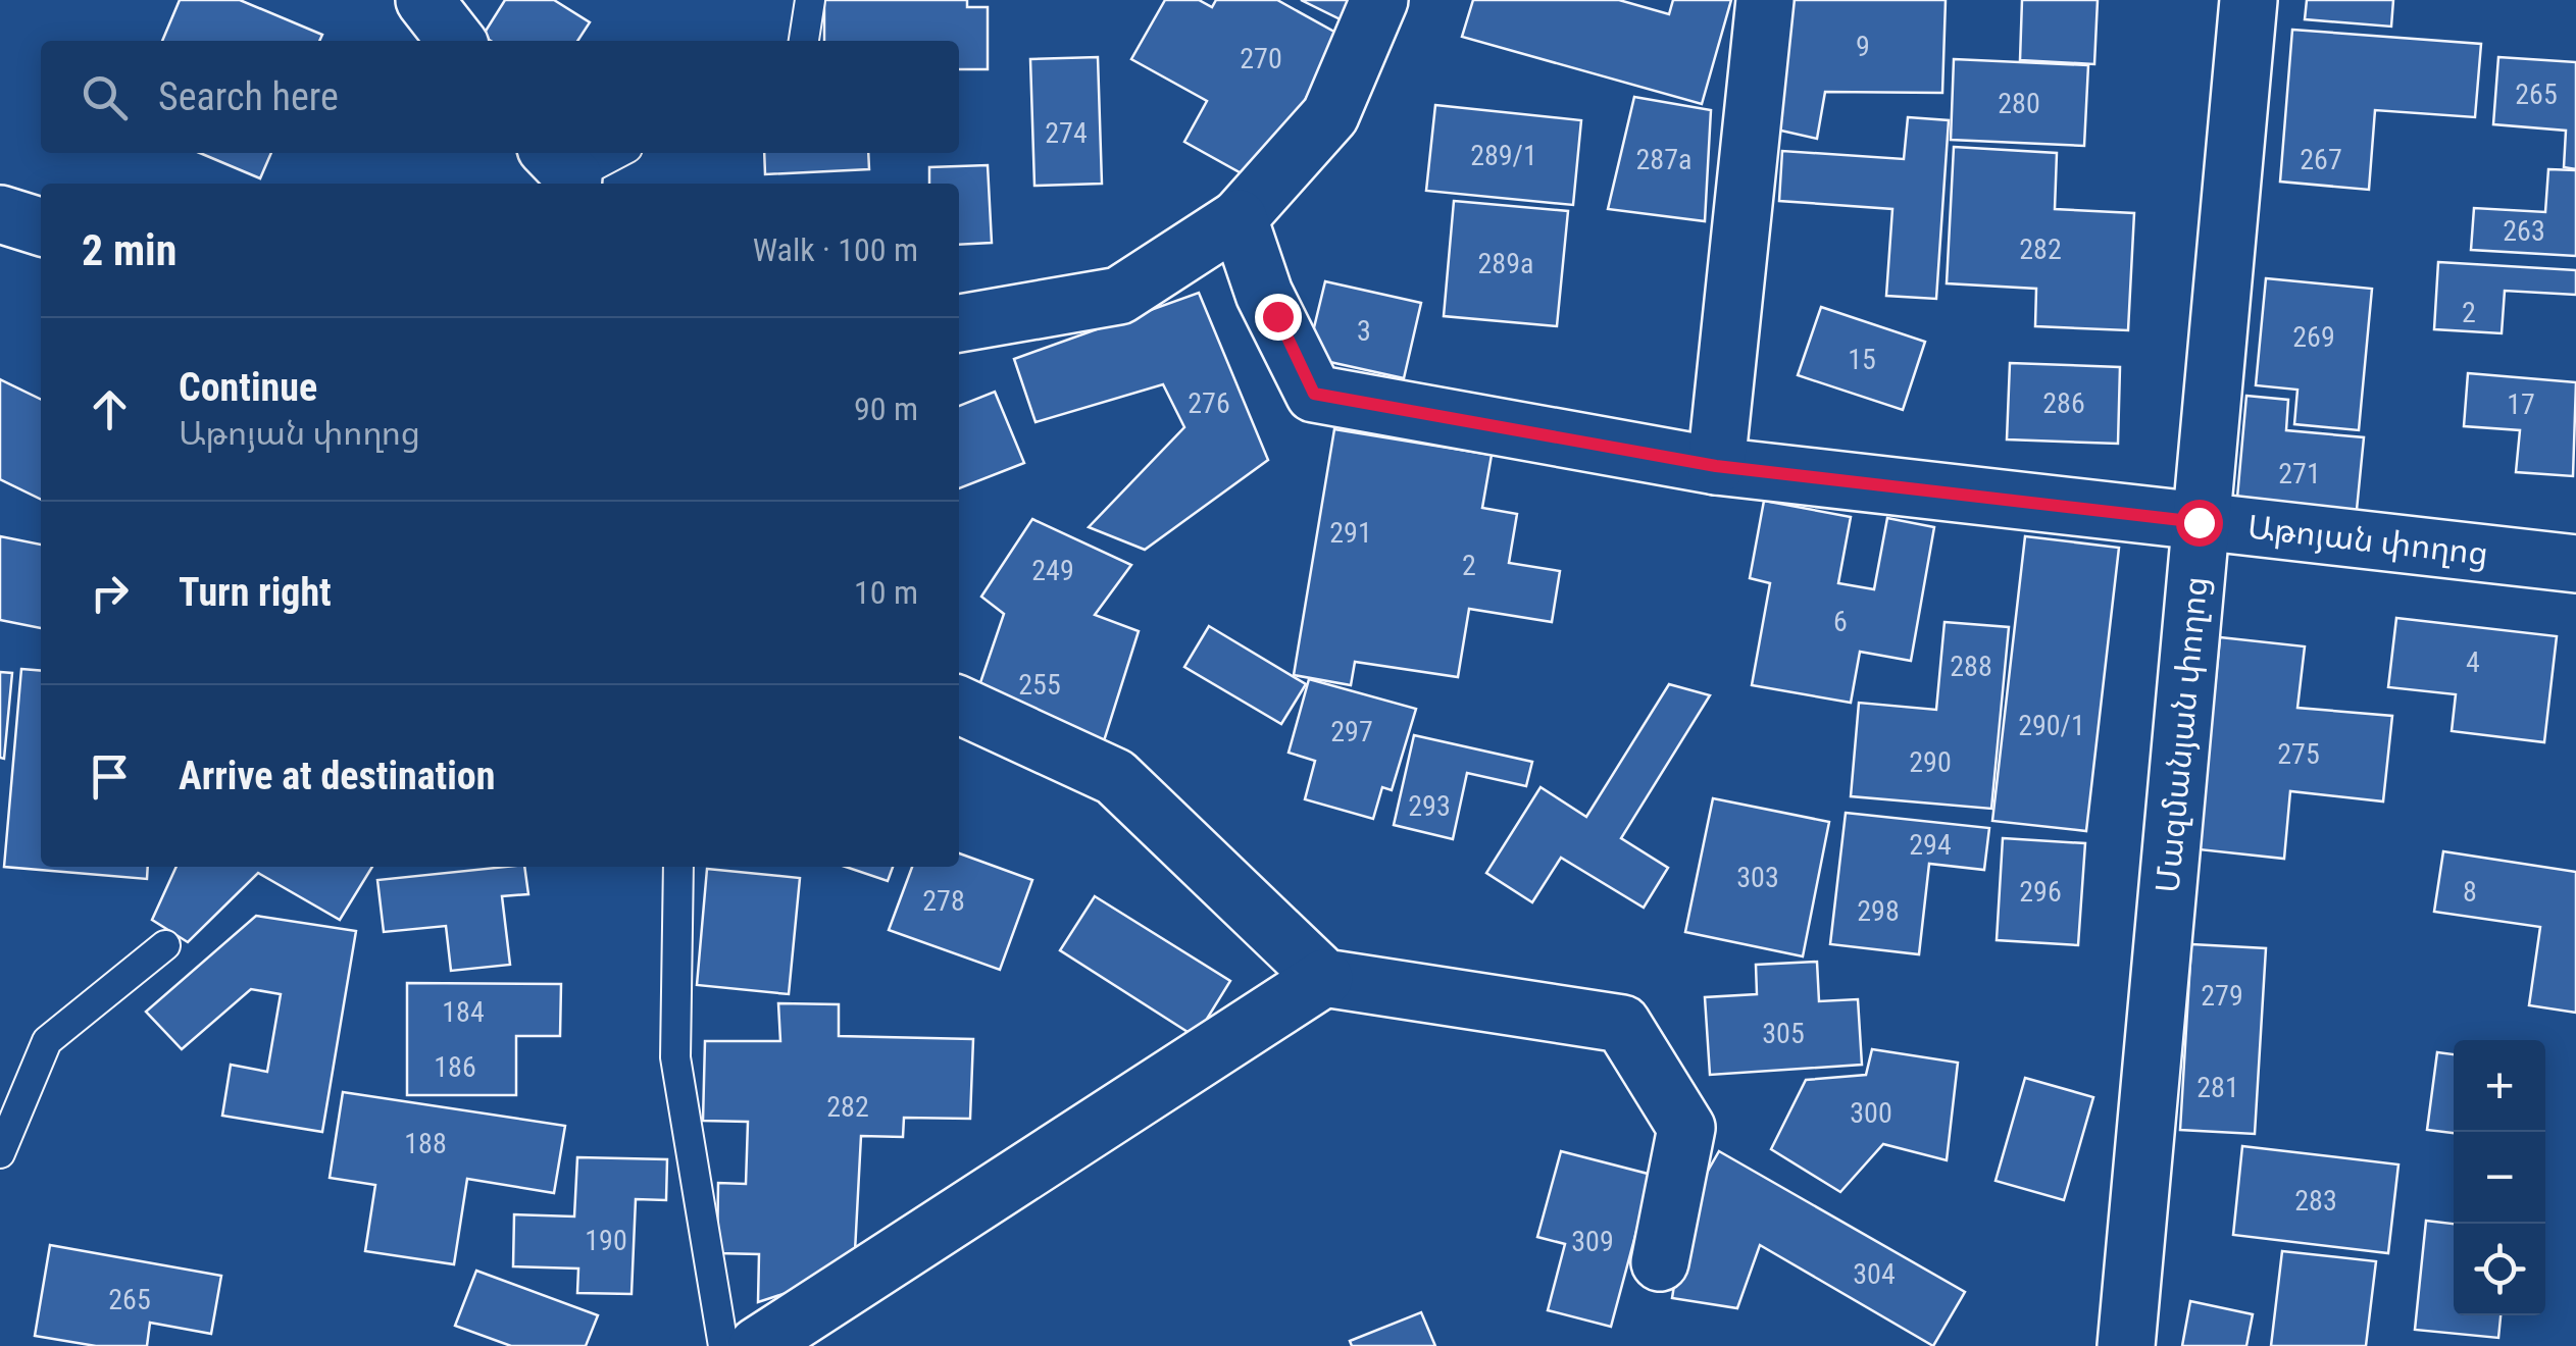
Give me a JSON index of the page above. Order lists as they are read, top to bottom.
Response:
{
  "streets": {
    "street": ["Աթոյան փողոց", "Մազմանյան փողոց"]
  },
  "crossings": [
    ["Աթոյան փողոց", "Մազմանյան փողոց"]
  ],
  "house_numbers": [
    "9",
    "270",
    "265",
    "280",
    "274",
    "289/1",
    "287а",
    "267",
    "263",
    "282",
    "289а",
    "2",
    "3",
    "269",
    "15",
    "276",
    "286",
    "17",
    "271",
    "291",
    "2",
    "249",
    "6",
    "4",
    "288",
    "255",
    "290/1",
    "297",
    "275",
    "290",
    "293",
    "294",
    "303",
    "296",
    "8",
    "278",
    "298",
    "279",
    "184",
    "305",
    "186",
    "281",
    "282",
    "300",
    "188",
    "283",
    "190",
    "309",
    "304",
    "265"
  ],
  "page": {
    "search": "Search here",
    "heading": ["2 min", "Walk · 100 m"],
    "list": [
      ["Continue", "Աթոյան փողոց", "90 m"],
      ["Turn right", "10 m"],
      "Arrive at destination"
    ],
    "map_buttons": ["+", "−"]
  }
}
